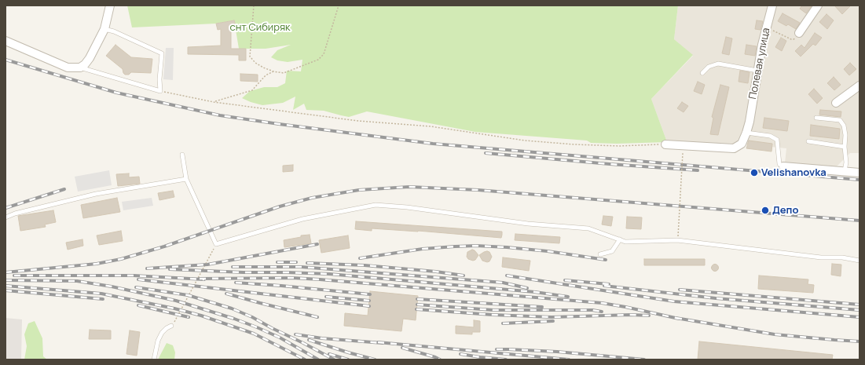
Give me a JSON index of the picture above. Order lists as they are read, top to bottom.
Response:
{
  "streets": {
    "street": ["Полевая улица"]
  },
  "parks": ["снт Сибиряк"],
  "places": ["Velishanovka", "Депо"]
}
